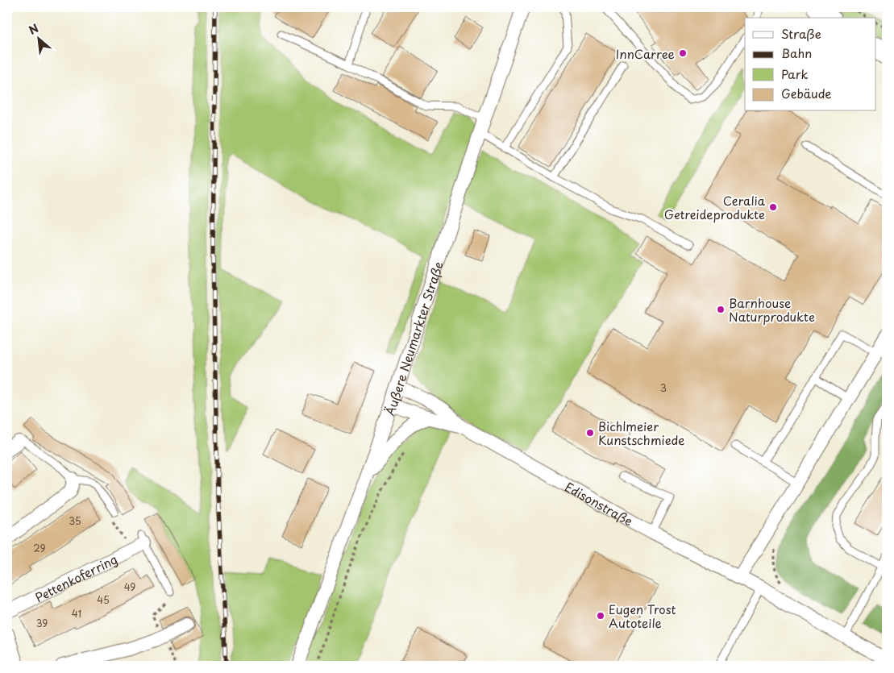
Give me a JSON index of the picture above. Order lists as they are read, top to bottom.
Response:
{
  "streets": {
    "street": ["Äußere Neumarkter Straße", "Edisonstraße", "Pettenkoferring"]
  },
  "crossings": [
    ["Äußere Neumarkter Straße", "Edisonstraße"]
  ],
  "places": [
    "InnCarree",
    "Ceralia Getreideprodukte",
    "Barnhouse Naturprodukte",
    "Bichlmeier Kunstschmiede",
    "Eugen Trost Autoteile"
  ],
  "house_numbers": [
    "3",
    "35",
    "29",
    "49",
    "45",
    "41",
    "39"
  ],
  "legend": [
    "Straße",
    "Bahn",
    "Park",
    "Gebäude"
  ],
  "north": "top left"
}
